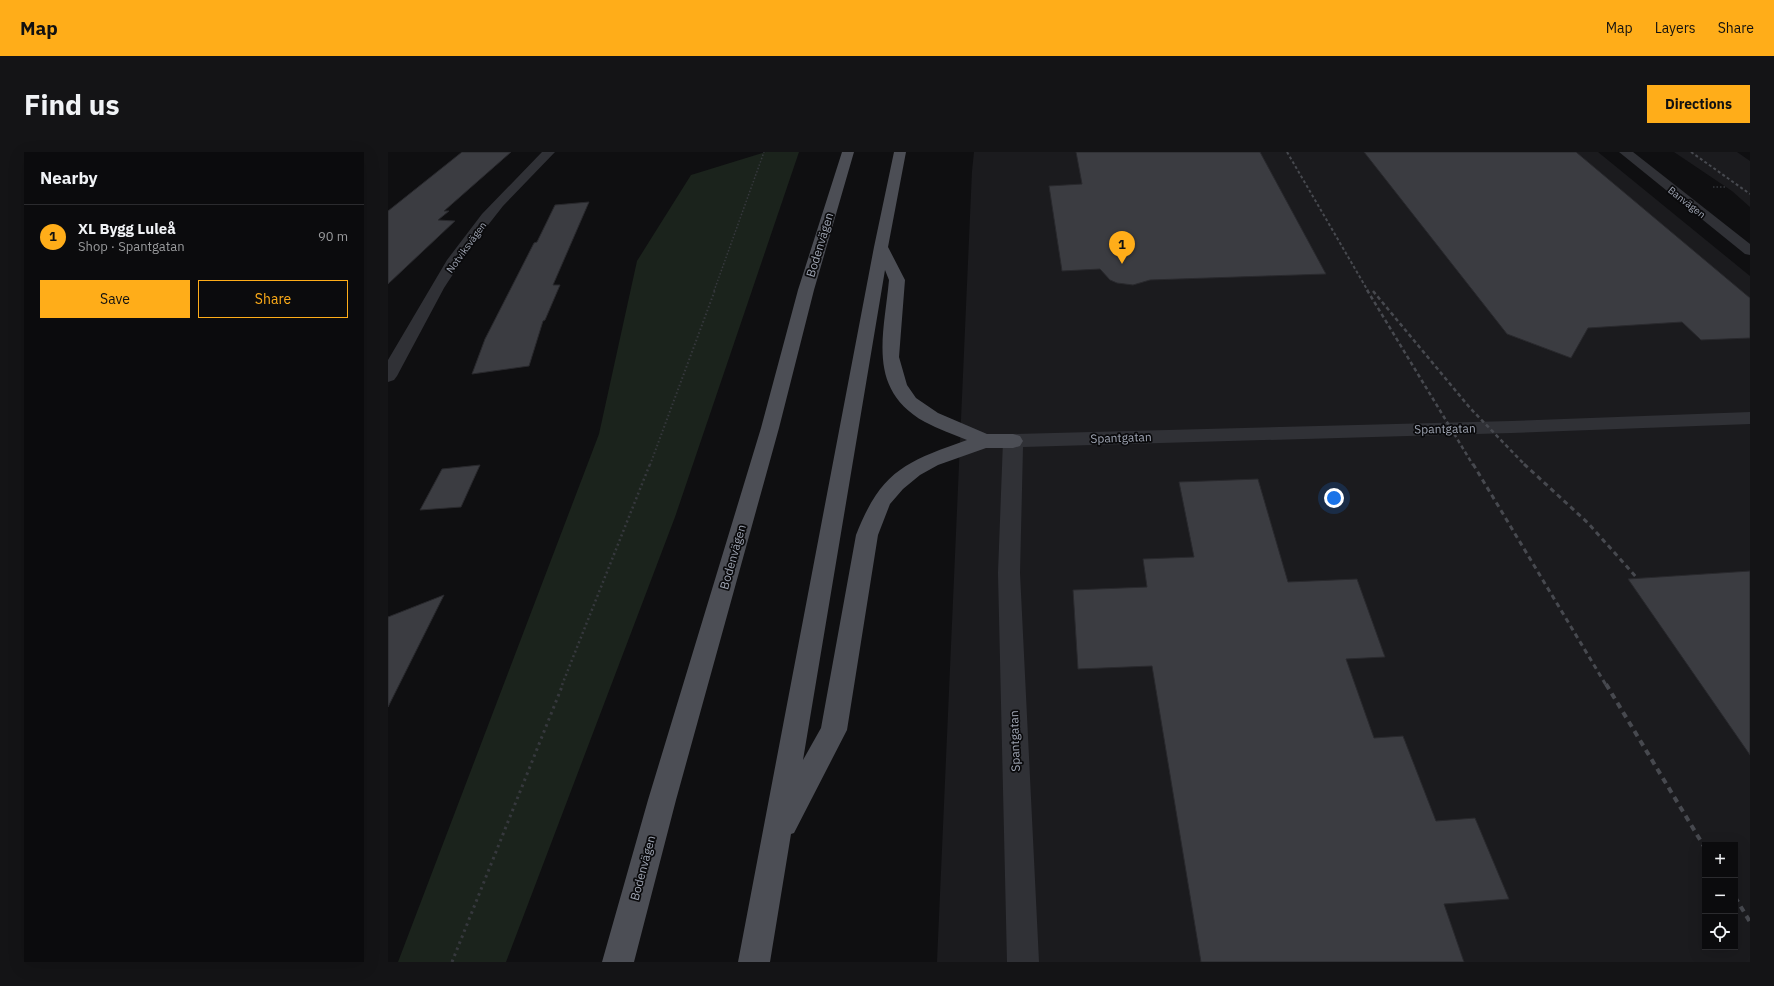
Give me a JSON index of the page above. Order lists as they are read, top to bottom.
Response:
{
  "streets": {
    "main road": ["Bodenvägen"],
    "street": ["Banvägen", "Notviksvägen", "Spantgatan"]
  },
  "page": {
    "header": "Map",
    "nav": ["Map", "Layers", "Share"],
    "buttons": [
      "Directions",
      ["Save", "Share"]
    ],
    "title": "Find us",
    "heading": "Nearby",
    "list": [
      {
        "mark": "1",
        "name": "XL Bygg Luleå",
        "note": "Shop · Spantgatan",
        "value": "90 m"
      }
    ],
    "pins": "1",
    "map_buttons": ["+", "−"]
  }
}
